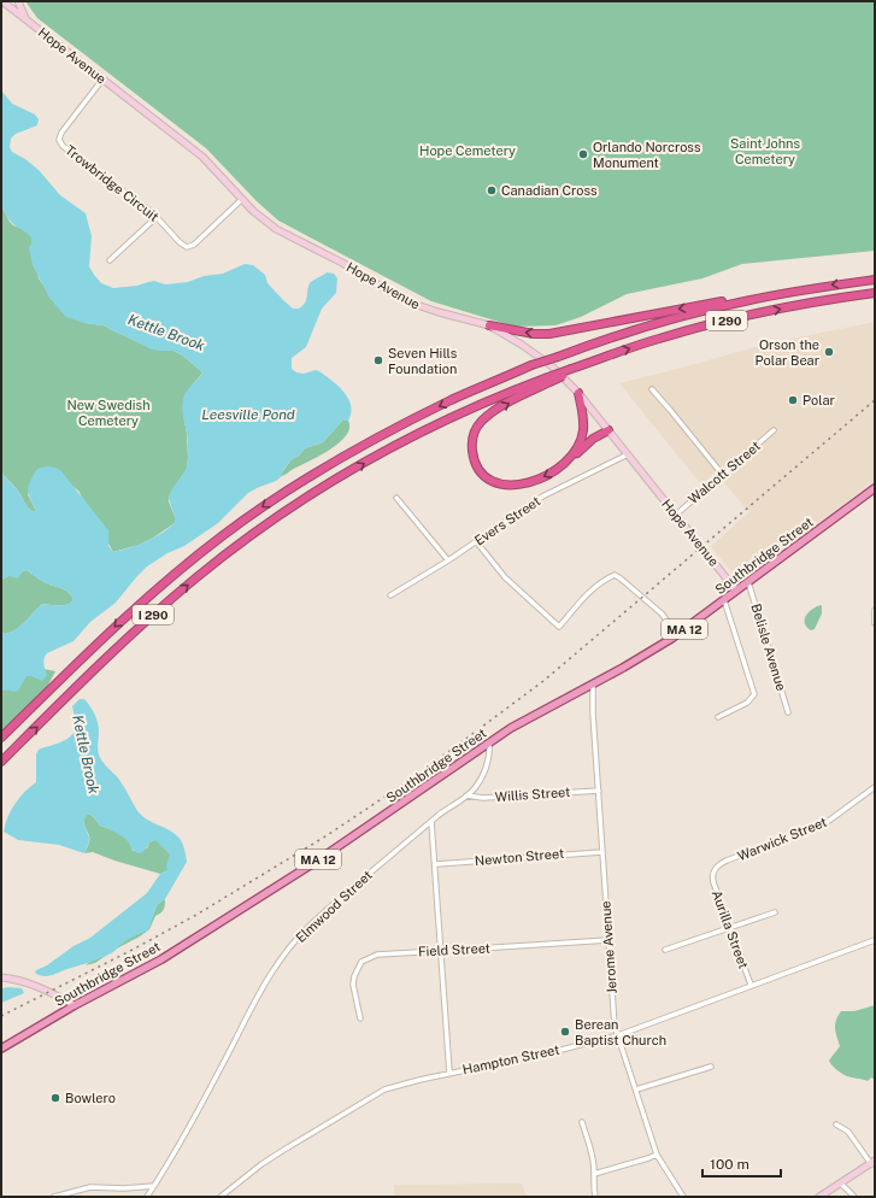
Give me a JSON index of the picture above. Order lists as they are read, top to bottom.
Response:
{
  "streets": {
    "highway": ["I 290"],
    "main road": ["Hope Avenue", "Southbridge Street", "MA 12"],
    "street": [
      "Trowbridge Circuit",
      "Walcott Street",
      "Evers Street",
      "Belisle Avenue",
      "Willis Street",
      "Warwick Street",
      "Newton Street",
      "Elmwood Street",
      "Aurilla Street",
      "Jerome Avenue",
      "Field Street",
      "Hampton Street"
    ]
  },
  "crossings": [
    ["Hope Avenue", "Trowbridge Circuit"],
    ["Hope Avenue", "Walcott Street"],
    ["Hope Avenue", "Evers Street"],
    ["Hope Avenue", "Southbridge Street"],
    ["Southbridge Street", "Belisle Avenue"],
    ["Southbridge Street", "Elmwood Street"],
    ["Southbridge Street", "Jerome Avenue"],
    ["Willis Street", "Elmwood Street"],
    ["Willis Street", "Jerome Avenue"],
    ["Warwick Street", "Aurilla Street"],
    ["Newton Street", "Jerome Avenue"],
    ["Aurilla Street", "Hampton Street"],
    ["Jerome Avenue", "Field Street"],
    ["Jerome Avenue", "Hampton Street"]
  ],
  "water": ["Kettle Brook", "Leesville Pond"],
  "parks": ["Saint Johns Cemetery", "Hope Cemetery", "New Swedish Cemetery"],
  "places": [
    "Orlando Norcross Monument",
    "Canadian Cross",
    "Orson the Polar Bear",
    "Seven Hills Foundation",
    "Polar",
    "Berean Baptist Church",
    "Bowlero"
  ],
  "scale_bar": "100 m"
}
